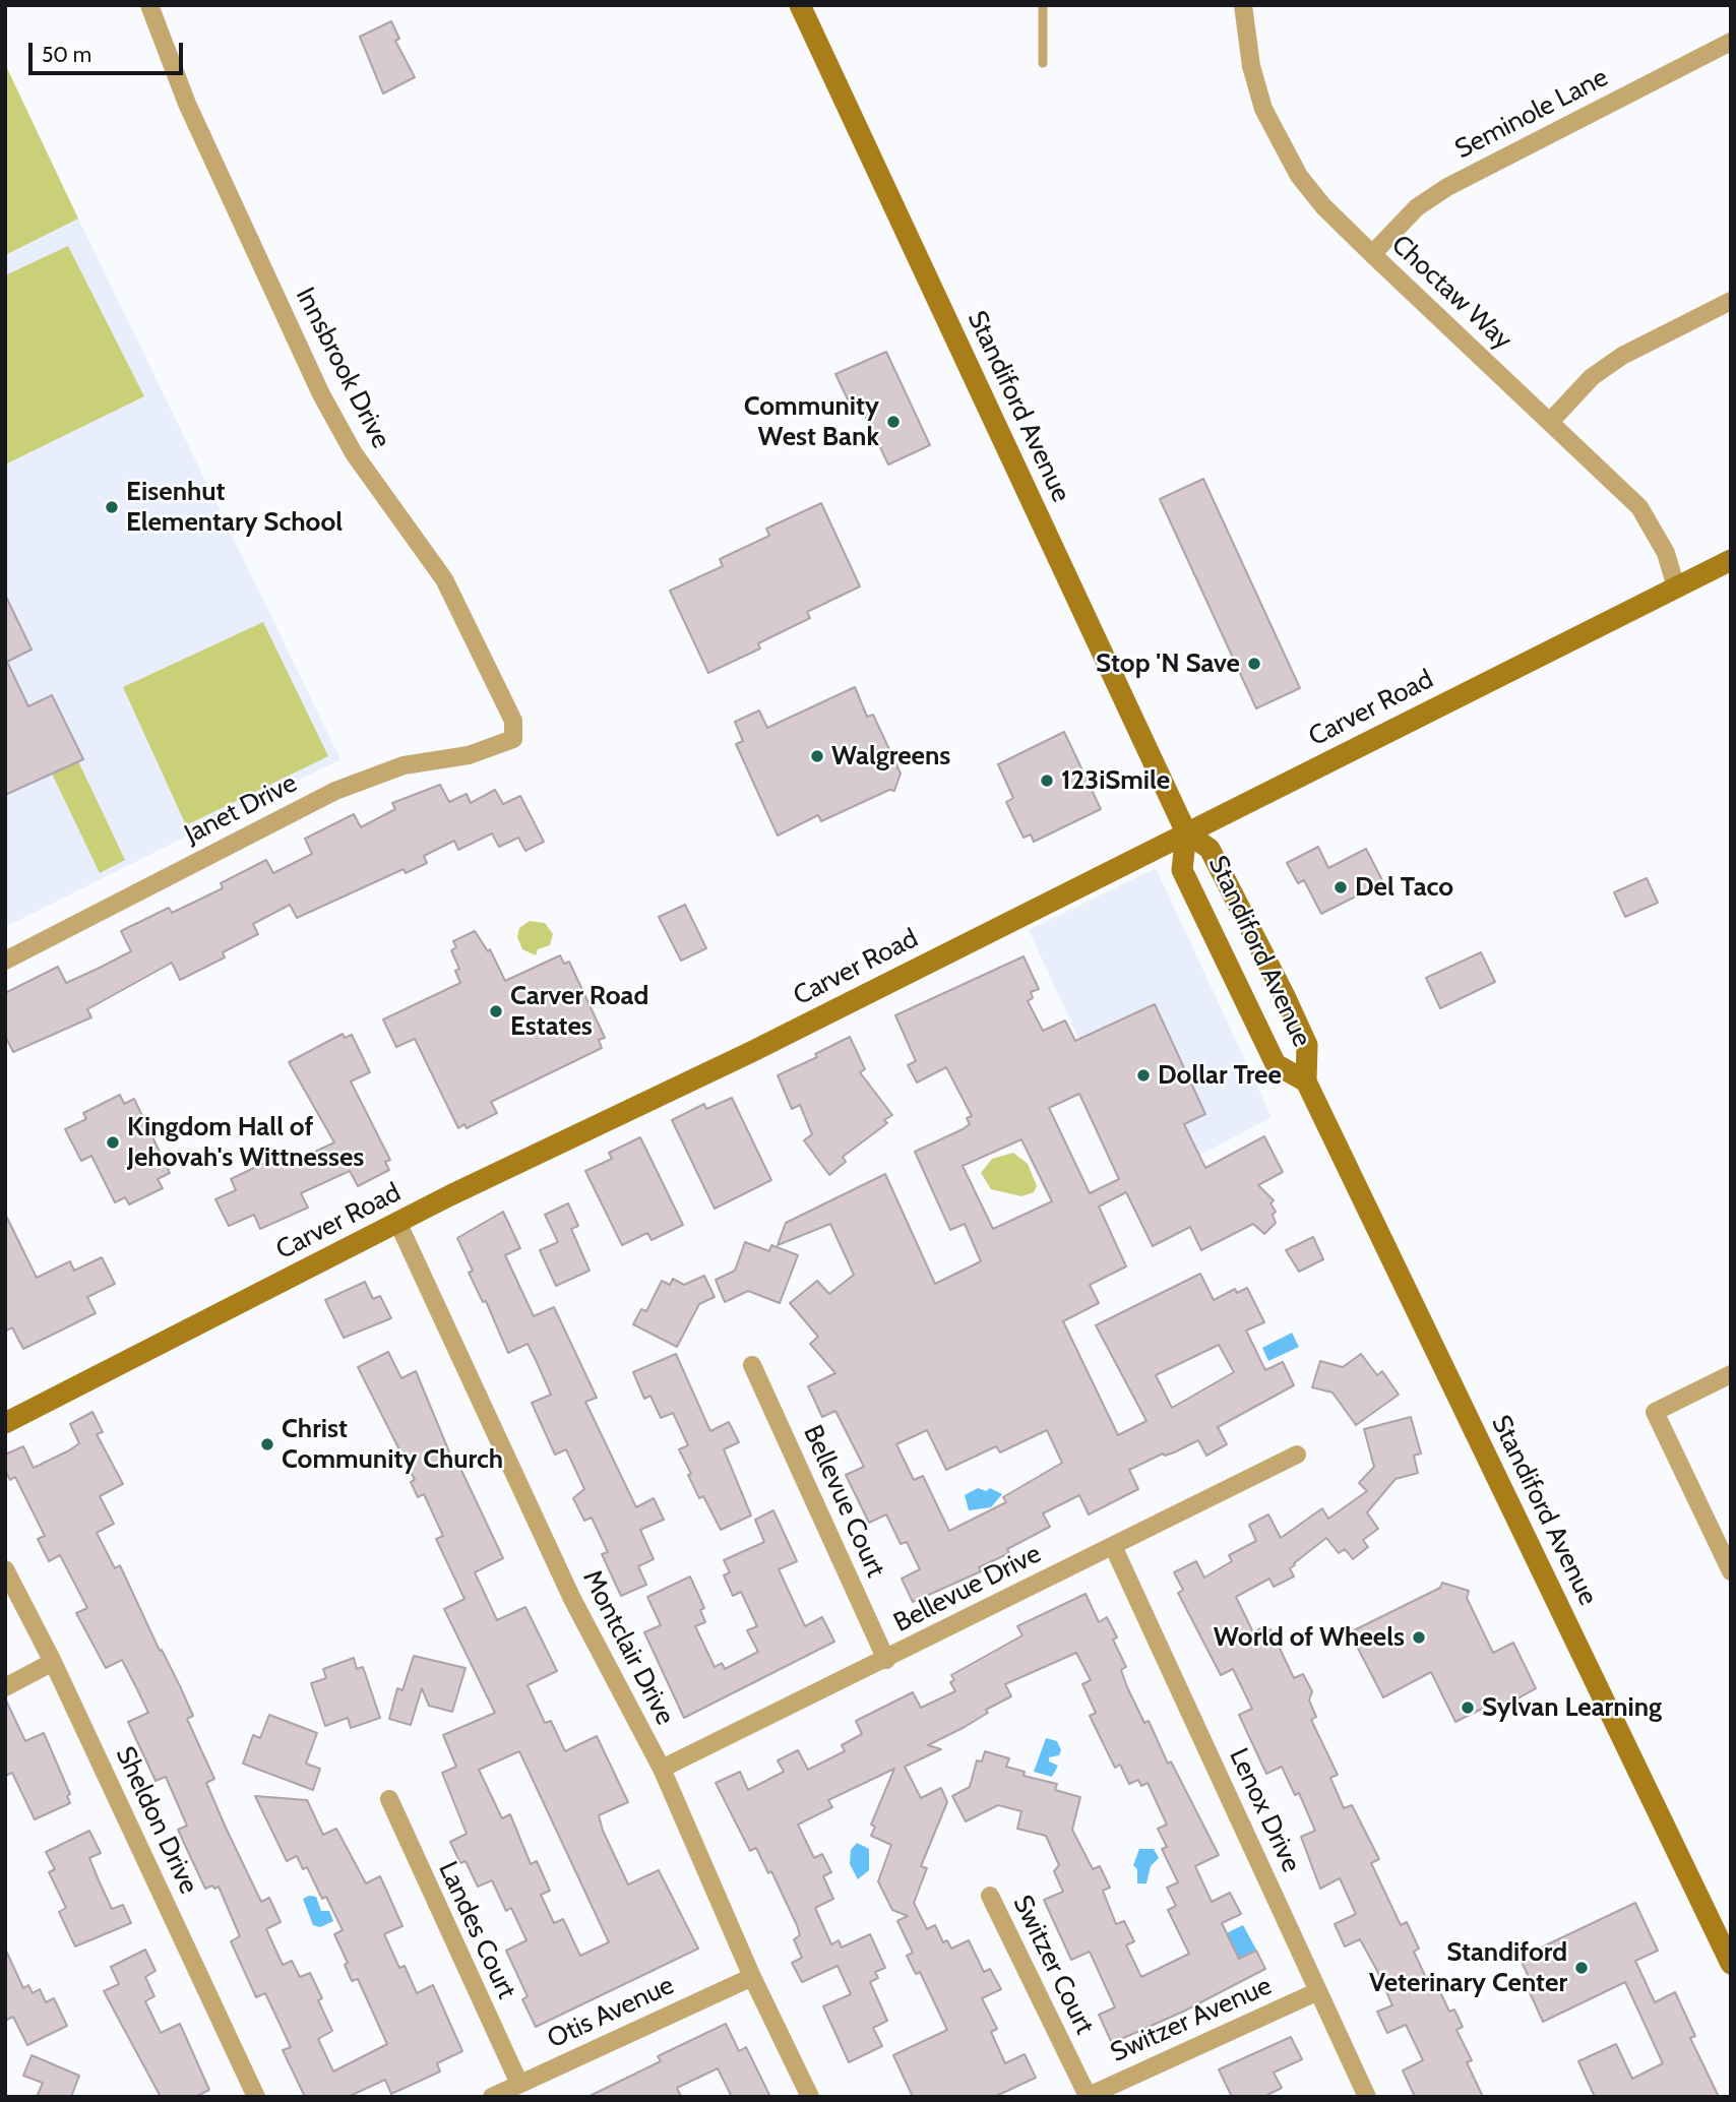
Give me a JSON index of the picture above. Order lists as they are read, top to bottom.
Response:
{
  "streets": {
    "main road": ["Standiford Avenue", "Carver Road"],
    "street": [
      "Seminole Lane",
      "Choctaw Way",
      "Innsbrook Drive",
      "Janet Drive",
      "Bellevue Court",
      "Bellevue Drive",
      "Montclair Drive",
      "Lenox Drive",
      "Sheldon Drive",
      "Landes Court",
      "Switzer Court",
      "Otis Avenue",
      "Switzer Avenue"
    ]
  },
  "crossings": [
    ["Seminole Lane", "Choctaw Way"],
    ["Choctaw Way", "Carver Road"],
    ["Innsbrook Drive", "Janet Drive"],
    ["Standiford Avenue", "Carver Road"],
    ["Carver Road", "Montclair Drive"],
    ["Bellevue Court", "Bellevue Drive"],
    ["Bellevue Drive", "Montclair Drive"],
    ["Bellevue Drive", "Lenox Drive"],
    ["Montclair Drive", "Otis Avenue"],
    ["Lenox Drive", "Switzer Avenue"],
    ["Landes Court", "Otis Avenue"],
    ["Switzer Court", "Switzer Avenue"]
  ],
  "places": [
    "Community West Bank",
    "Eisenhut Elementary School",
    "Stop 'N Save",
    "Walgreens",
    "123iSmile",
    "Del Taco",
    "Carver Road Estates",
    "Dollar Tree",
    "Kingdom Hall of Jehovah's Wittnesses",
    "Christ Community Church",
    "World of Wheels",
    "Sylvan Learning",
    "Standiford Veterinary Center"
  ],
  "scale_bar": "50 m"
}
